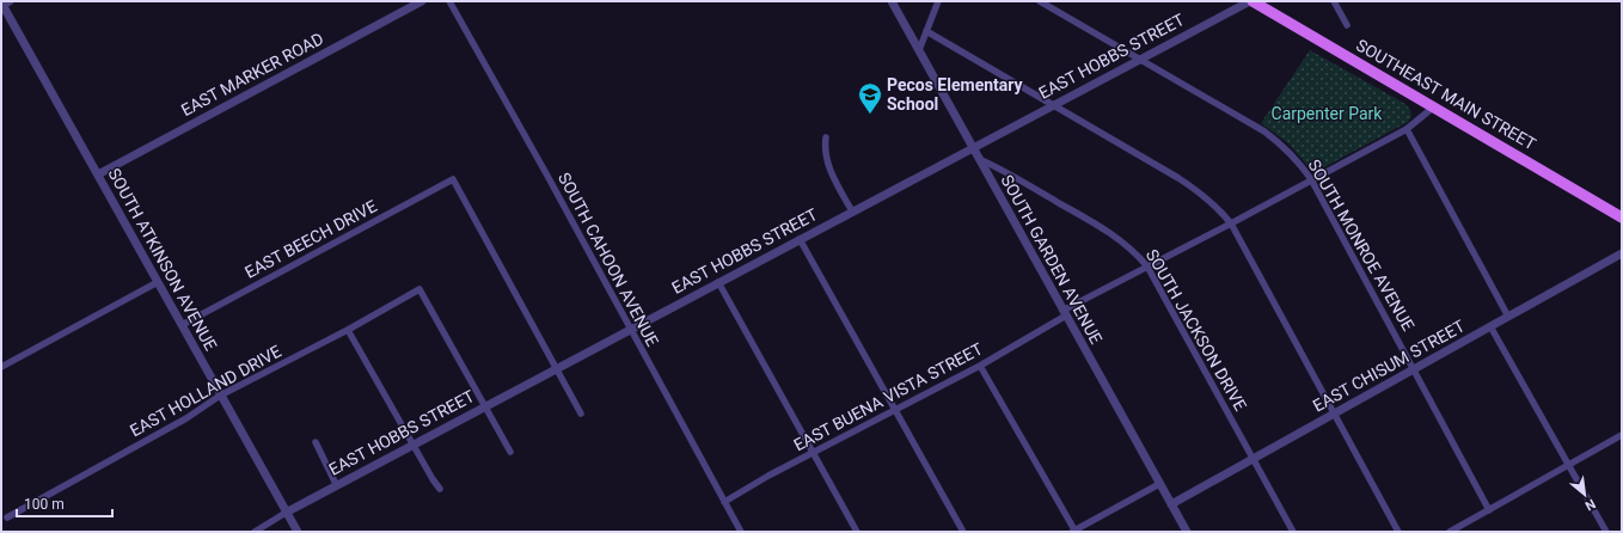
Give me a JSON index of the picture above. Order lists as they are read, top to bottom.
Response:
{
  "streets": {
    "main road": ["SOUTHEAST MAIN STREET"],
    "street": [
      "EAST HOBBS STREET",
      "EAST MARKER ROAD",
      "EAST BEECH DRIVE",
      "SOUTH MONROE AVENUE",
      "SOUTH ATKINSON AVENUE",
      "SOUTH CAHOON AVENUE",
      "SOUTH GARDEN AVENUE",
      "SOUTH JACKSON DRIVE",
      "EAST CHISUM STREET",
      "EAST HOLLAND DRIVE",
      "EAST BUENA VISTA STREET"
    ]
  },
  "crossings": [
    ["EAST HOBBS STREET", "SOUTHEAST MAIN STREET"],
    ["EAST HOBBS STREET", "EAST BEECH DRIVE"],
    ["EAST HOBBS STREET", "SOUTH MONROE AVENUE"],
    ["EAST HOBBS STREET", "SOUTH ATKINSON AVENUE"],
    ["EAST HOBBS STREET", "SOUTH CAHOON AVENUE"],
    ["EAST HOBBS STREET", "SOUTH GARDEN AVENUE"],
    ["EAST HOBBS STREET", "EAST HOLLAND DRIVE"],
    ["EAST MARKER ROAD", "SOUTH ATKINSON AVENUE"],
    ["SOUTHEAST MAIN STREET", "EAST BUENA VISTA STREET"],
    ["EAST BEECH DRIVE", "SOUTH ATKINSON AVENUE"],
    ["SOUTH MONROE AVENUE", "EAST CHISUM STREET"],
    ["SOUTH MONROE AVENUE", "EAST BUENA VISTA STREET"],
    ["SOUTH ATKINSON AVENUE", "EAST HOLLAND DRIVE"],
    ["SOUTH CAHOON AVENUE", "EAST BUENA VISTA STREET"],
    ["SOUTH GARDEN AVENUE", "SOUTH JACKSON DRIVE"],
    ["SOUTH GARDEN AVENUE", "EAST CHISUM STREET"],
    ["SOUTH GARDEN AVENUE", "EAST BUENA VISTA STREET"],
    ["SOUTH JACKSON DRIVE", "EAST CHISUM STREET"],
    ["SOUTH JACKSON DRIVE", "EAST BUENA VISTA STREET"]
  ],
  "parks": ["Carpenter Park"],
  "places": {
    "school or university": ["Pecos Elementary School"]
  },
  "scale_bar": "100 m",
  "north": "bottom right"
}
